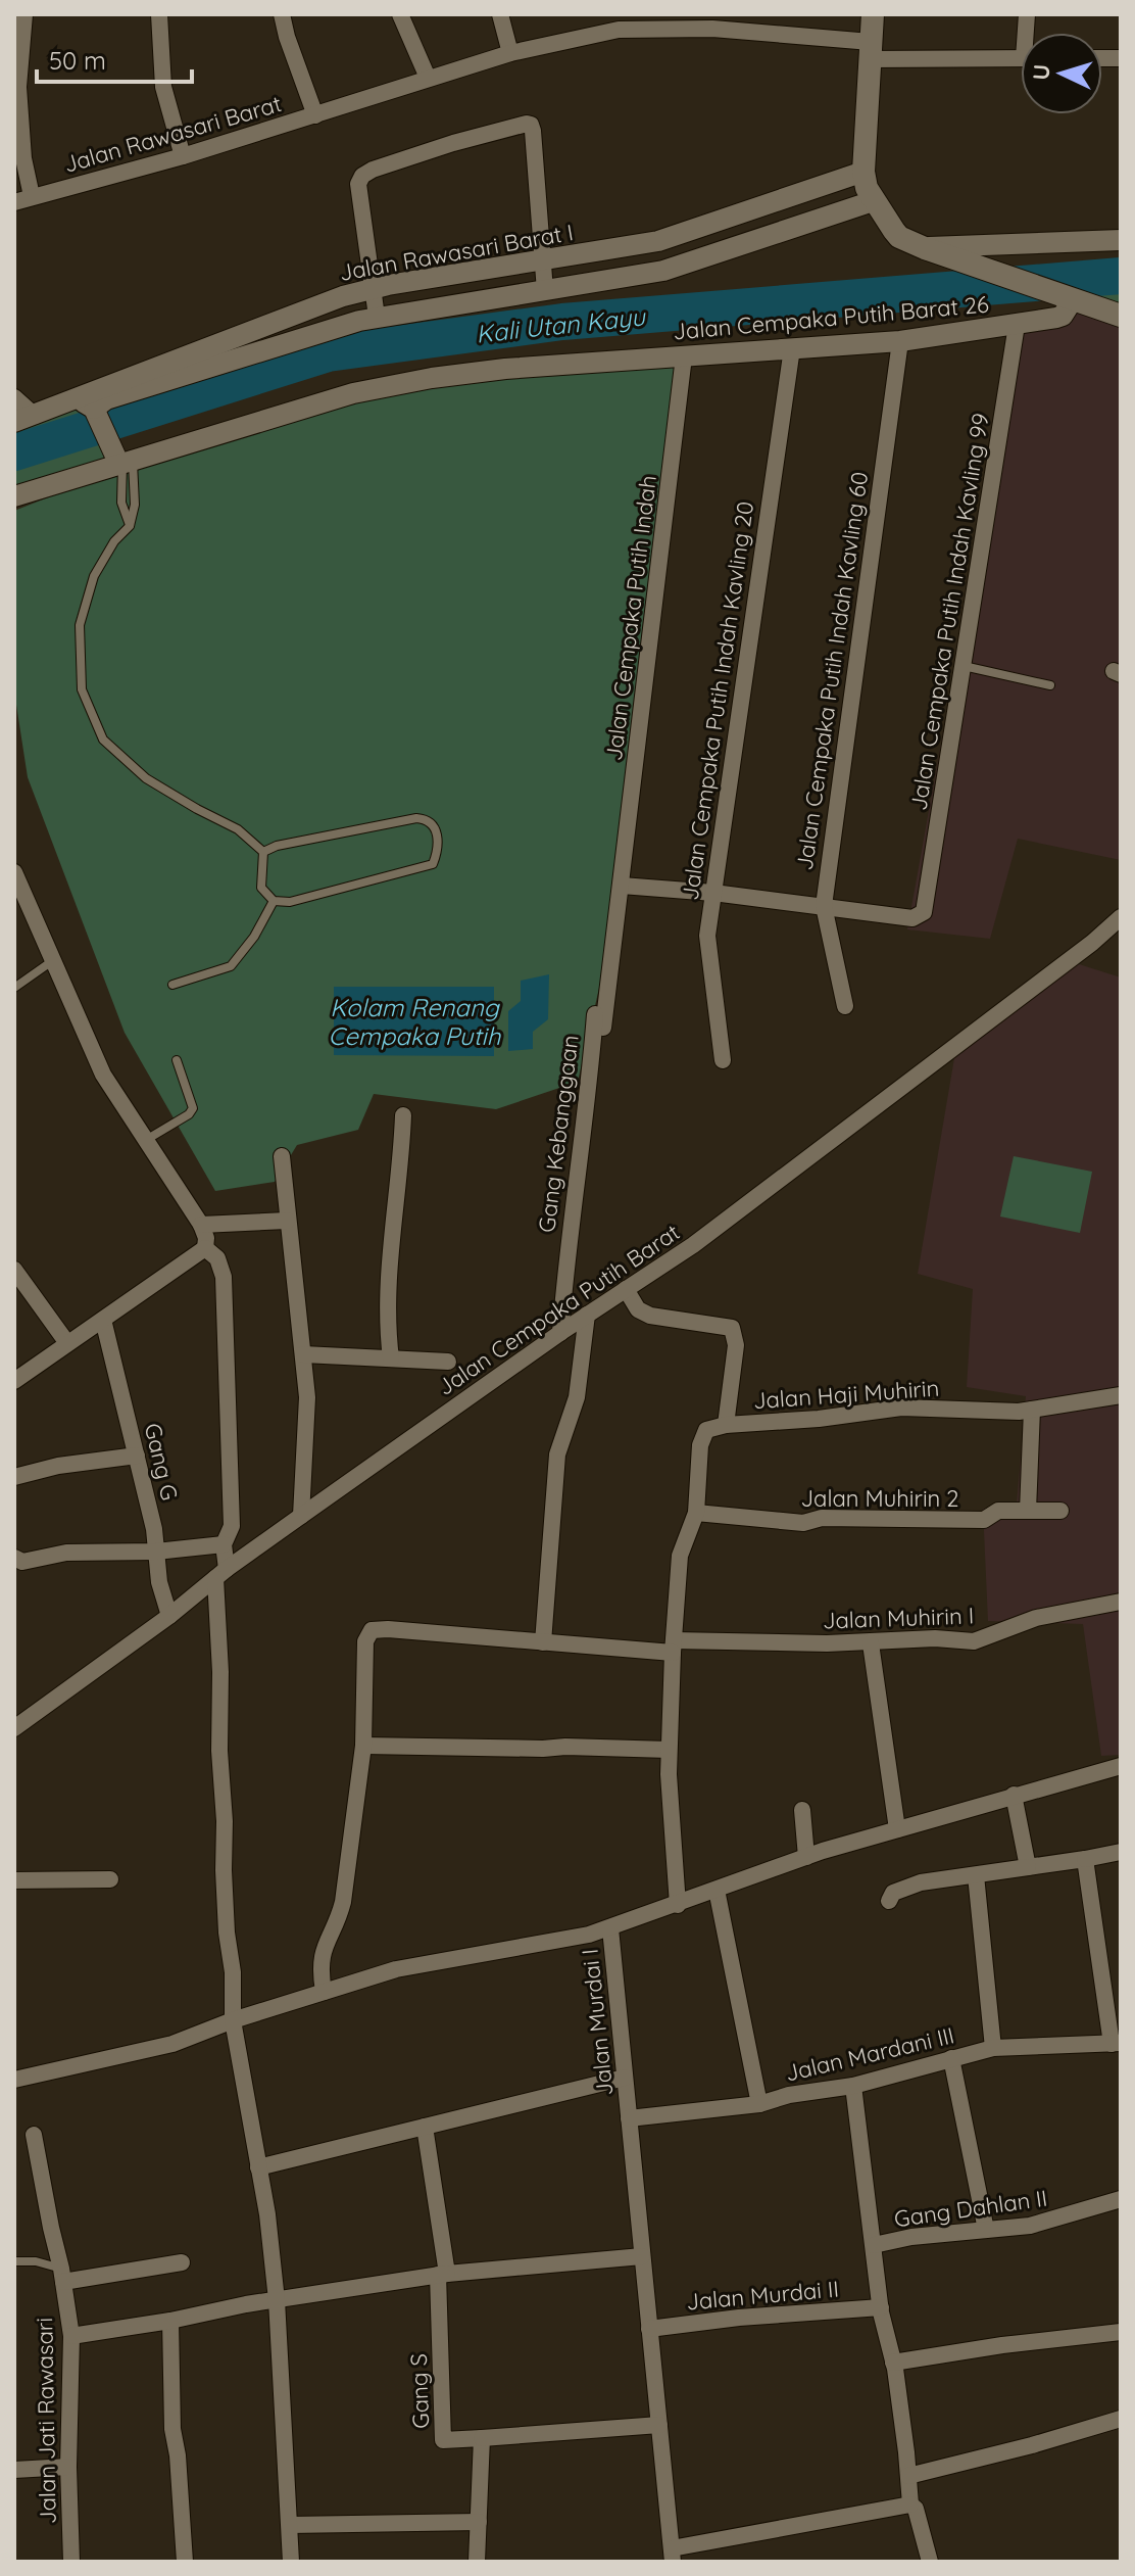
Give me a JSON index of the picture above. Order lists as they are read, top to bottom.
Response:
{
  "streets": {
    "street": [
      "Jalan Rawasari Barat",
      "Jalan Rawasari Barat I",
      "Jalan Cempaka Putih Barat 26",
      "Jalan Cempaka Putih Indah Kavling 99",
      "Jalan Cempaka Putih Indah",
      "Jalan Cempaka Putih Indah Kavling 60",
      "Jalan Cempaka Putih Indah Kavling 20",
      "Gang Kebanggaan",
      "Jalan Cempaka Putih Barat",
      "Jalan Haji Muhirin",
      "Gang G",
      "Jalan Muhirin 2",
      "Jalan Muhirin I",
      "Jalan Murdai I",
      "Jalan Mardani III",
      "Gang Dahlan II",
      "Jalan Murdai II",
      "Gang S",
      "Jalan Jati Rawasari"
    ]
  },
  "crossings": [
    ["Jalan Cempaka Putih Barat 26", "Jalan Cempaka Putih Indah Kavling 99"],
    ["Jalan Cempaka Putih Barat 26", "Jalan Cempaka Putih Indah"],
    ["Jalan Cempaka Putih Barat 26", "Jalan Cempaka Putih Indah Kavling 60"],
    ["Jalan Cempaka Putih Barat 26", "Jalan Cempaka Putih Indah Kavling 20"],
    ["Jalan Cempaka Putih Indah Kavling 99", "Jalan Cempaka Putih Indah Kavling 60"],
    ["Jalan Cempaka Putih Indah", "Gang Kebanggaan"],
    ["Gang Kebanggaan", "Jalan Cempaka Putih Barat"],
    ["Jalan Cempaka Putih Barat", "Gang G"],
    ["Jalan Haji Muhirin", "Jalan Muhirin 2"],
    ["Jalan Murdai I", "Jalan Mardani III"],
    ["Jalan Murdai I", "Jalan Murdai II"]
  ],
  "water": ["Kali Utan Kayu", "Kolam Renang Cempaka Putih"],
  "scale_bar": "50 m",
  "north": "left"
}
